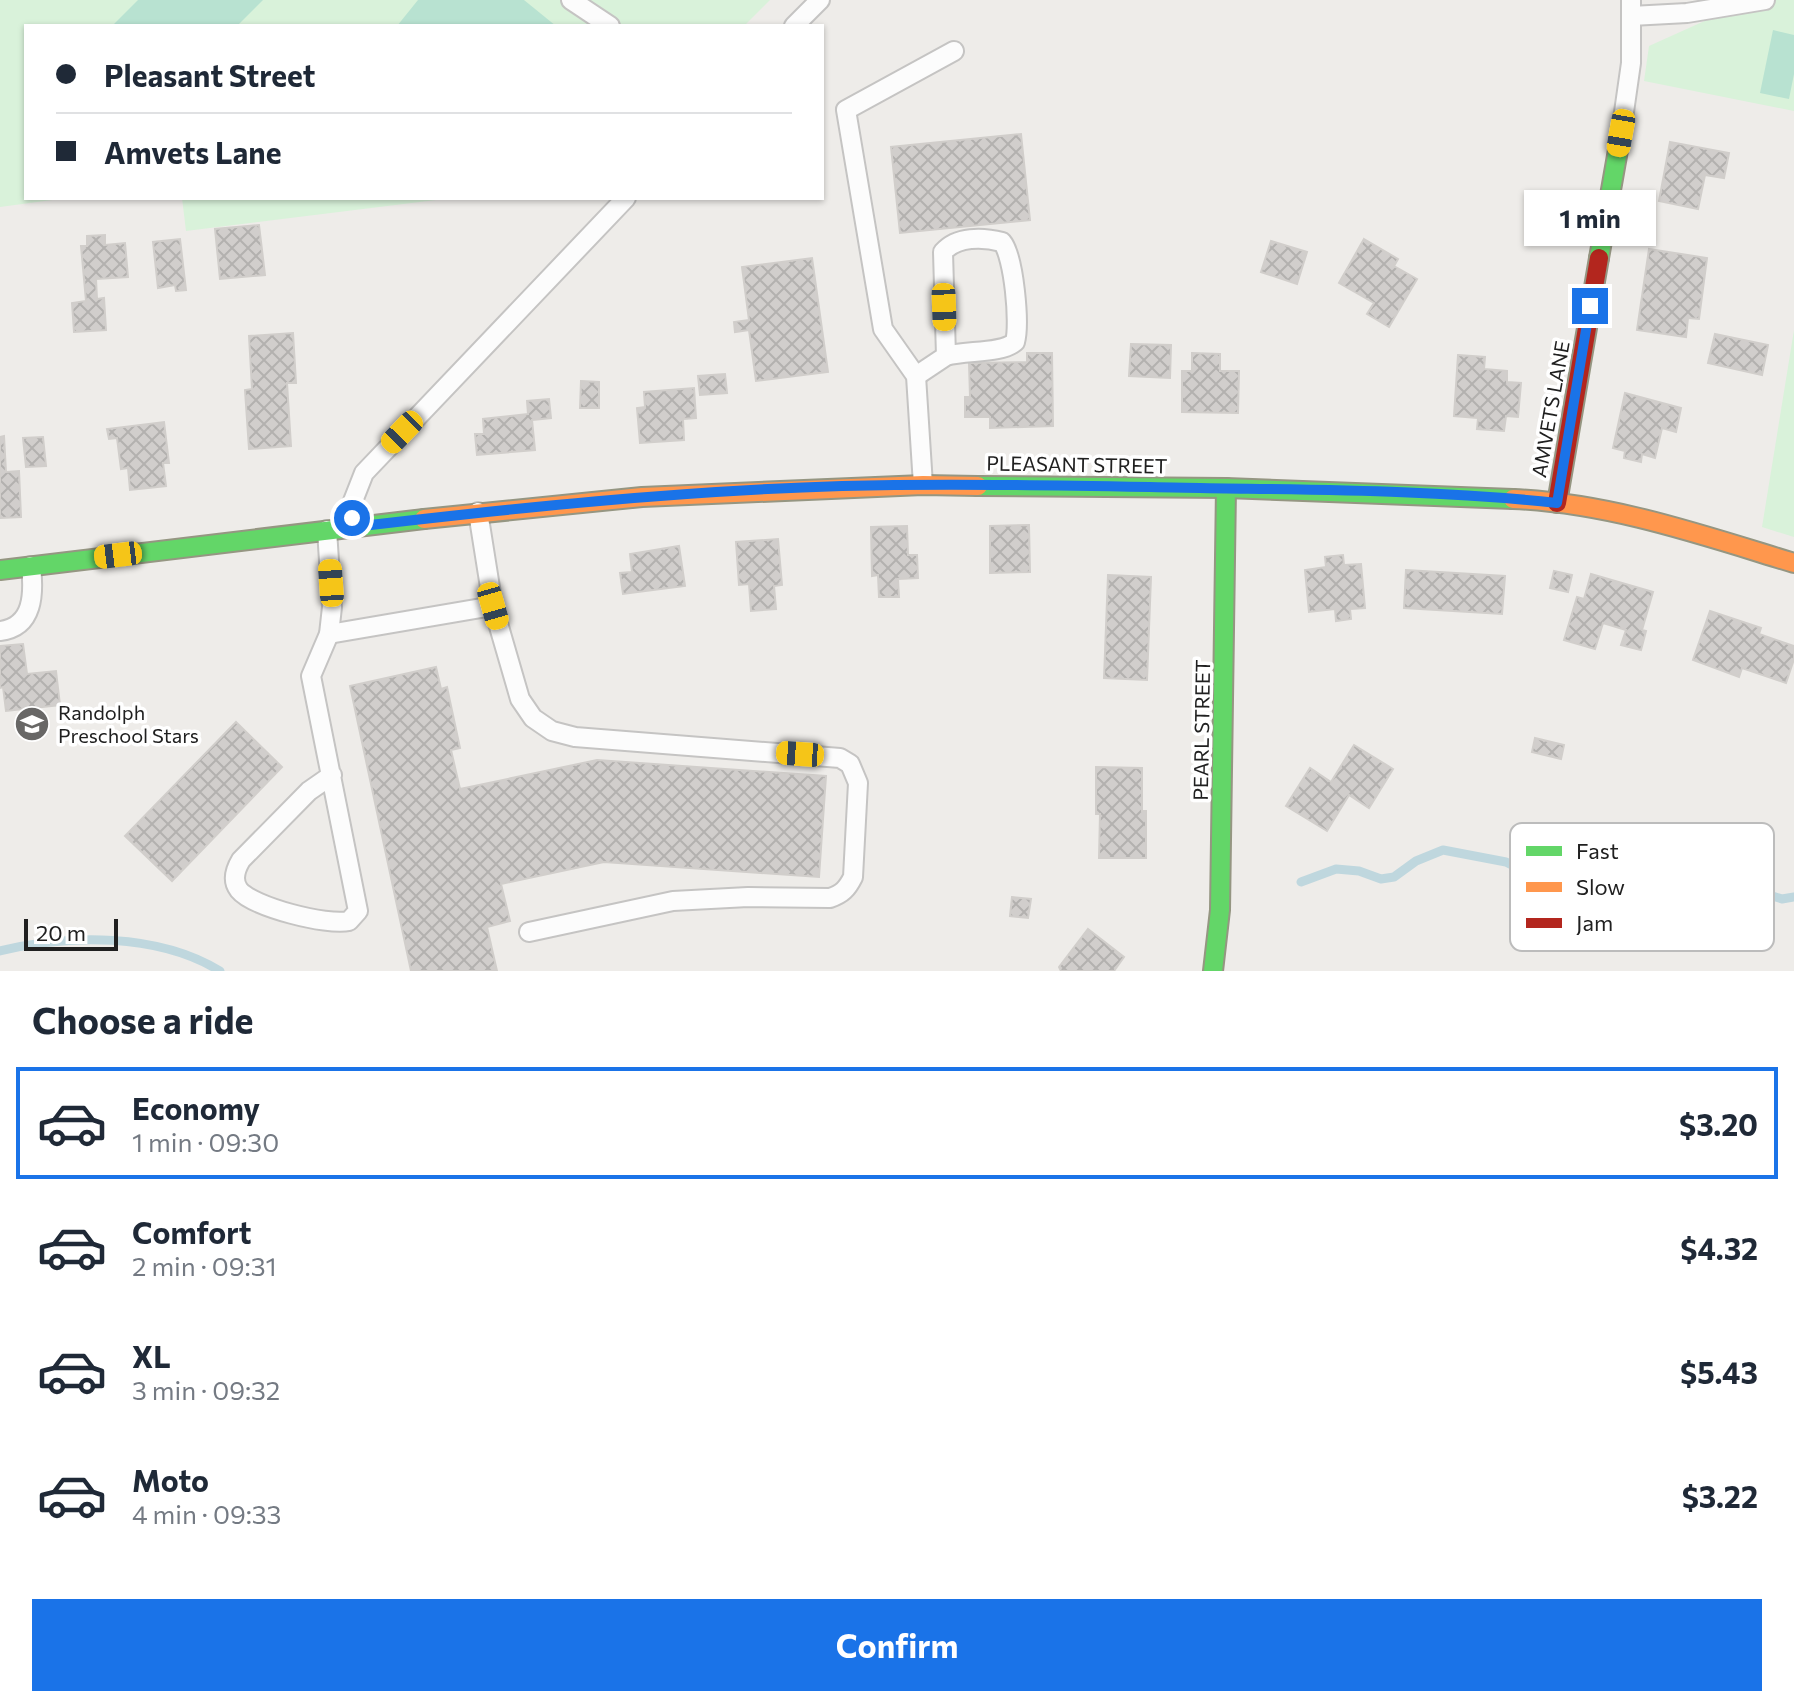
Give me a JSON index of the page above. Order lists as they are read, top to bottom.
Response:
{
  "streets": {
    "street": ["AMVETS LANE", "PLEASANT STREET", "PEARL STREET"]
  },
  "crossings": [
    ["AMVETS LANE", "PLEASANT STREET"],
    ["PLEASANT STREET", "PEARL STREET"]
  ],
  "places": {
    "school or university": ["Randolph Preschool Stars"]
  },
  "legend": ["Fast", "Slow", "Jam"],
  "scale_bar": "20 m",
  "page": {
    "banner": ["Pleasant Street", "Amvets Lane"],
    "bubble": "1 min",
    "scale": "20 m",
    "heading": "Choose a ride",
    "list": [
      {
        "name": "Economy",
        "note": "1 min · 09:30",
        "value": "$3.20"
      },
      {
        "name": "Comfort",
        "note": "2 min · 09:31",
        "value": "$4.32"
      },
      {
        "name": "XL",
        "note": "3 min · 09:32",
        "value": "$5.43"
      },
      {
        "name": "Moto",
        "note": "4 min · 09:33",
        "value": "$3.22"
      }
    ],
    "buttons": "Confirm"
  }
}
